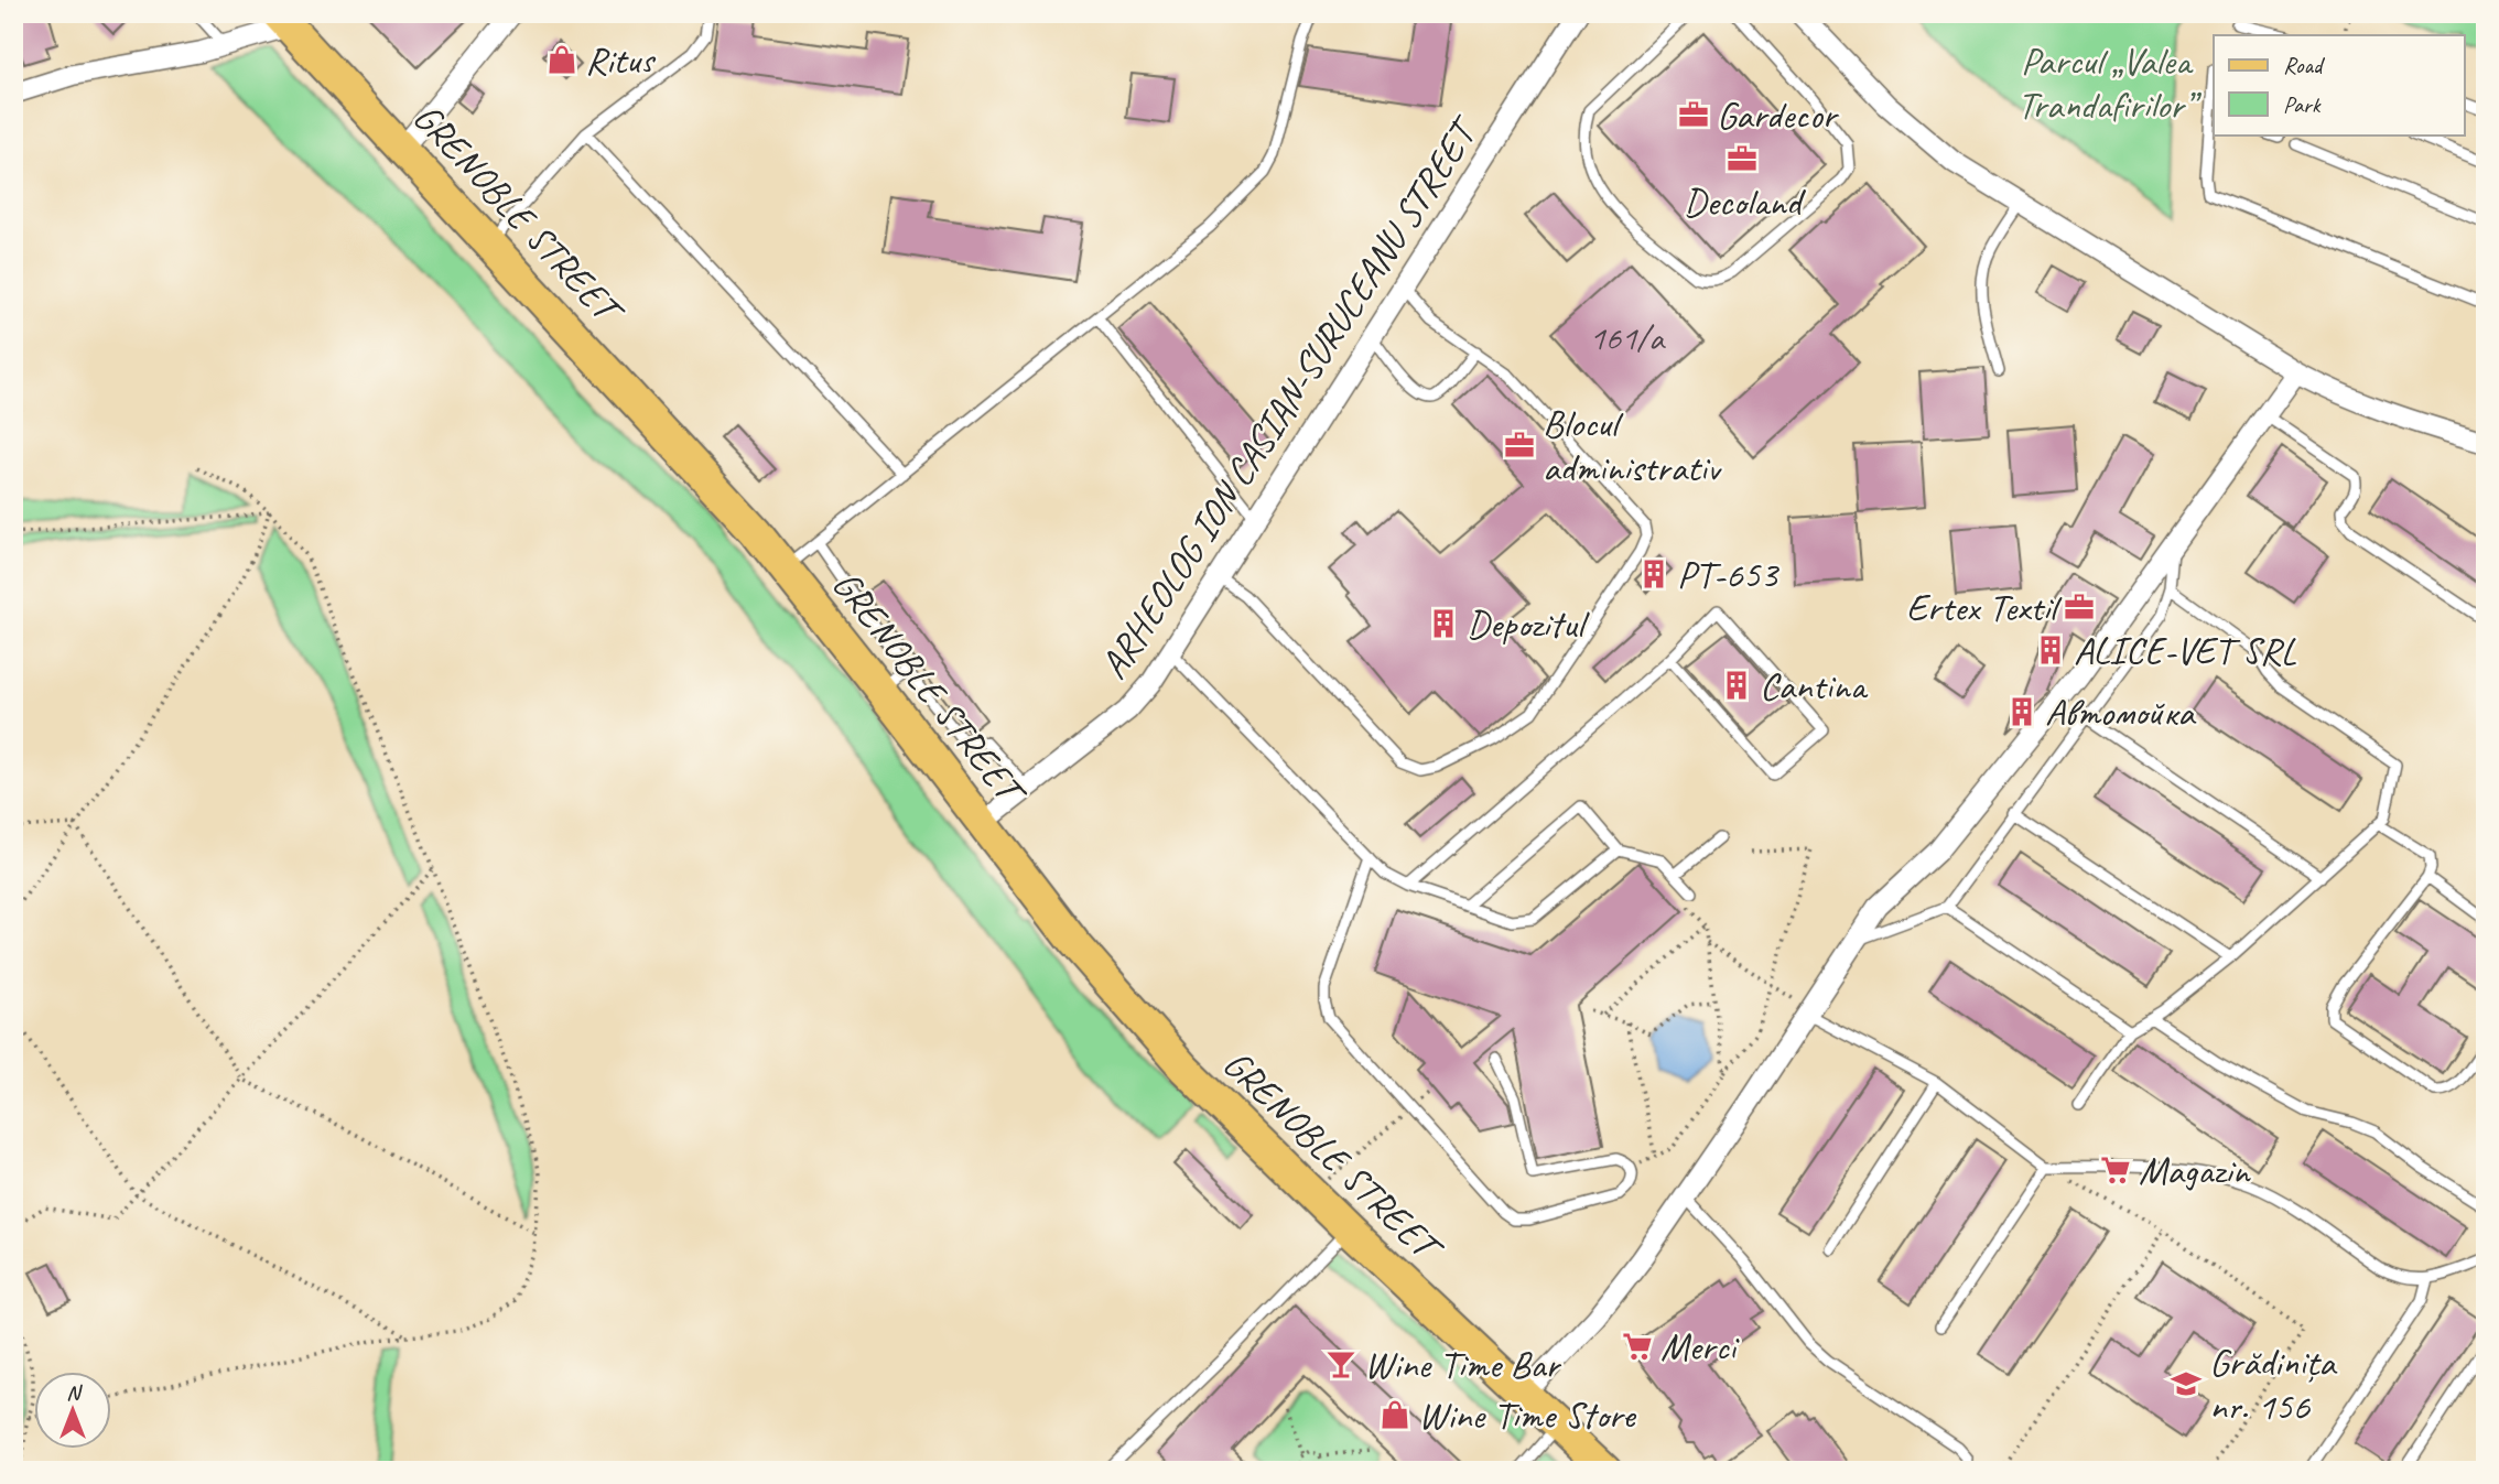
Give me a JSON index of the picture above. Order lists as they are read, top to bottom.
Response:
{
  "streets": {
    "main road": ["GRENOBLE STREET"],
    "street": ["ARHEOLOG ION CASIAN-SURUCEANU STREET"]
  },
  "crossings": [
    ["GRENOBLE STREET", "ARHEOLOG ION CASIAN-SURUCEANU STREET"]
  ],
  "parks": ["Parcul „Valea Trandafirilor”"],
  "places": {
    "shop": ["Ritus", "Wine Time Store"],
    "office": [
      "Gardecor",
      "Decoland",
      "Blocul administrativ",
      "Ertex Textil"
    ],
    "building": [
      "PT-653",
      "Depozitul",
      "ALICE-VET SRL",
      "Cantina",
      "Автомойка"
    ],
    "supermarket": ["Magazin", "Merci"],
    "bar": ["Wine Time Bar"],
    "school or university": ["Grădinița nr. 156"]
  },
  "house_numbers": ["161/a"],
  "legend": ["Road", "Park"],
  "north": "top"
}
